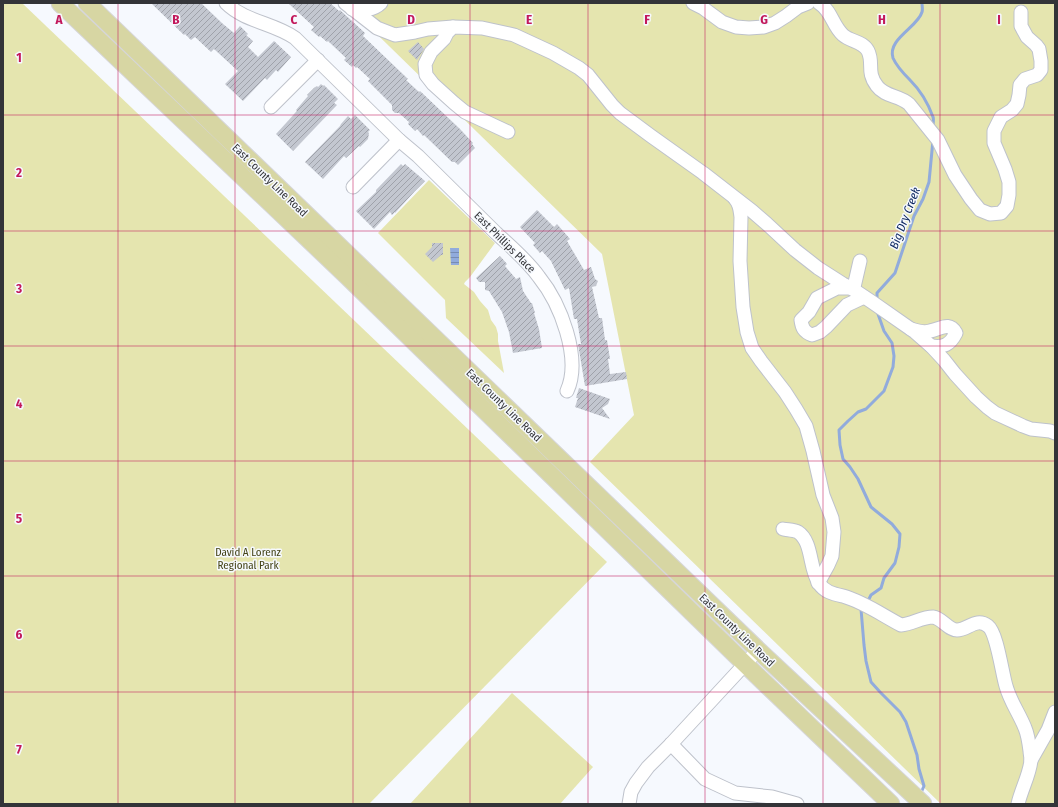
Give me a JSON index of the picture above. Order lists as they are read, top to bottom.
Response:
{
  "streets": {
    "main road": ["East County Line Road"],
    "street": ["East Phillips Place"]
  },
  "water": ["Big Dry Creek"],
  "parks": ["David A Lorenz Regional Park"],
  "grid": {
    "columns": [
      "A",
      "B",
      "C",
      "D",
      "E",
      "F",
      "G",
      "H",
      "I"
    ],
    "rows": [
      "1",
      "2",
      "3",
      "4",
      "5",
      "6",
      "7"
    ]
  }
}
